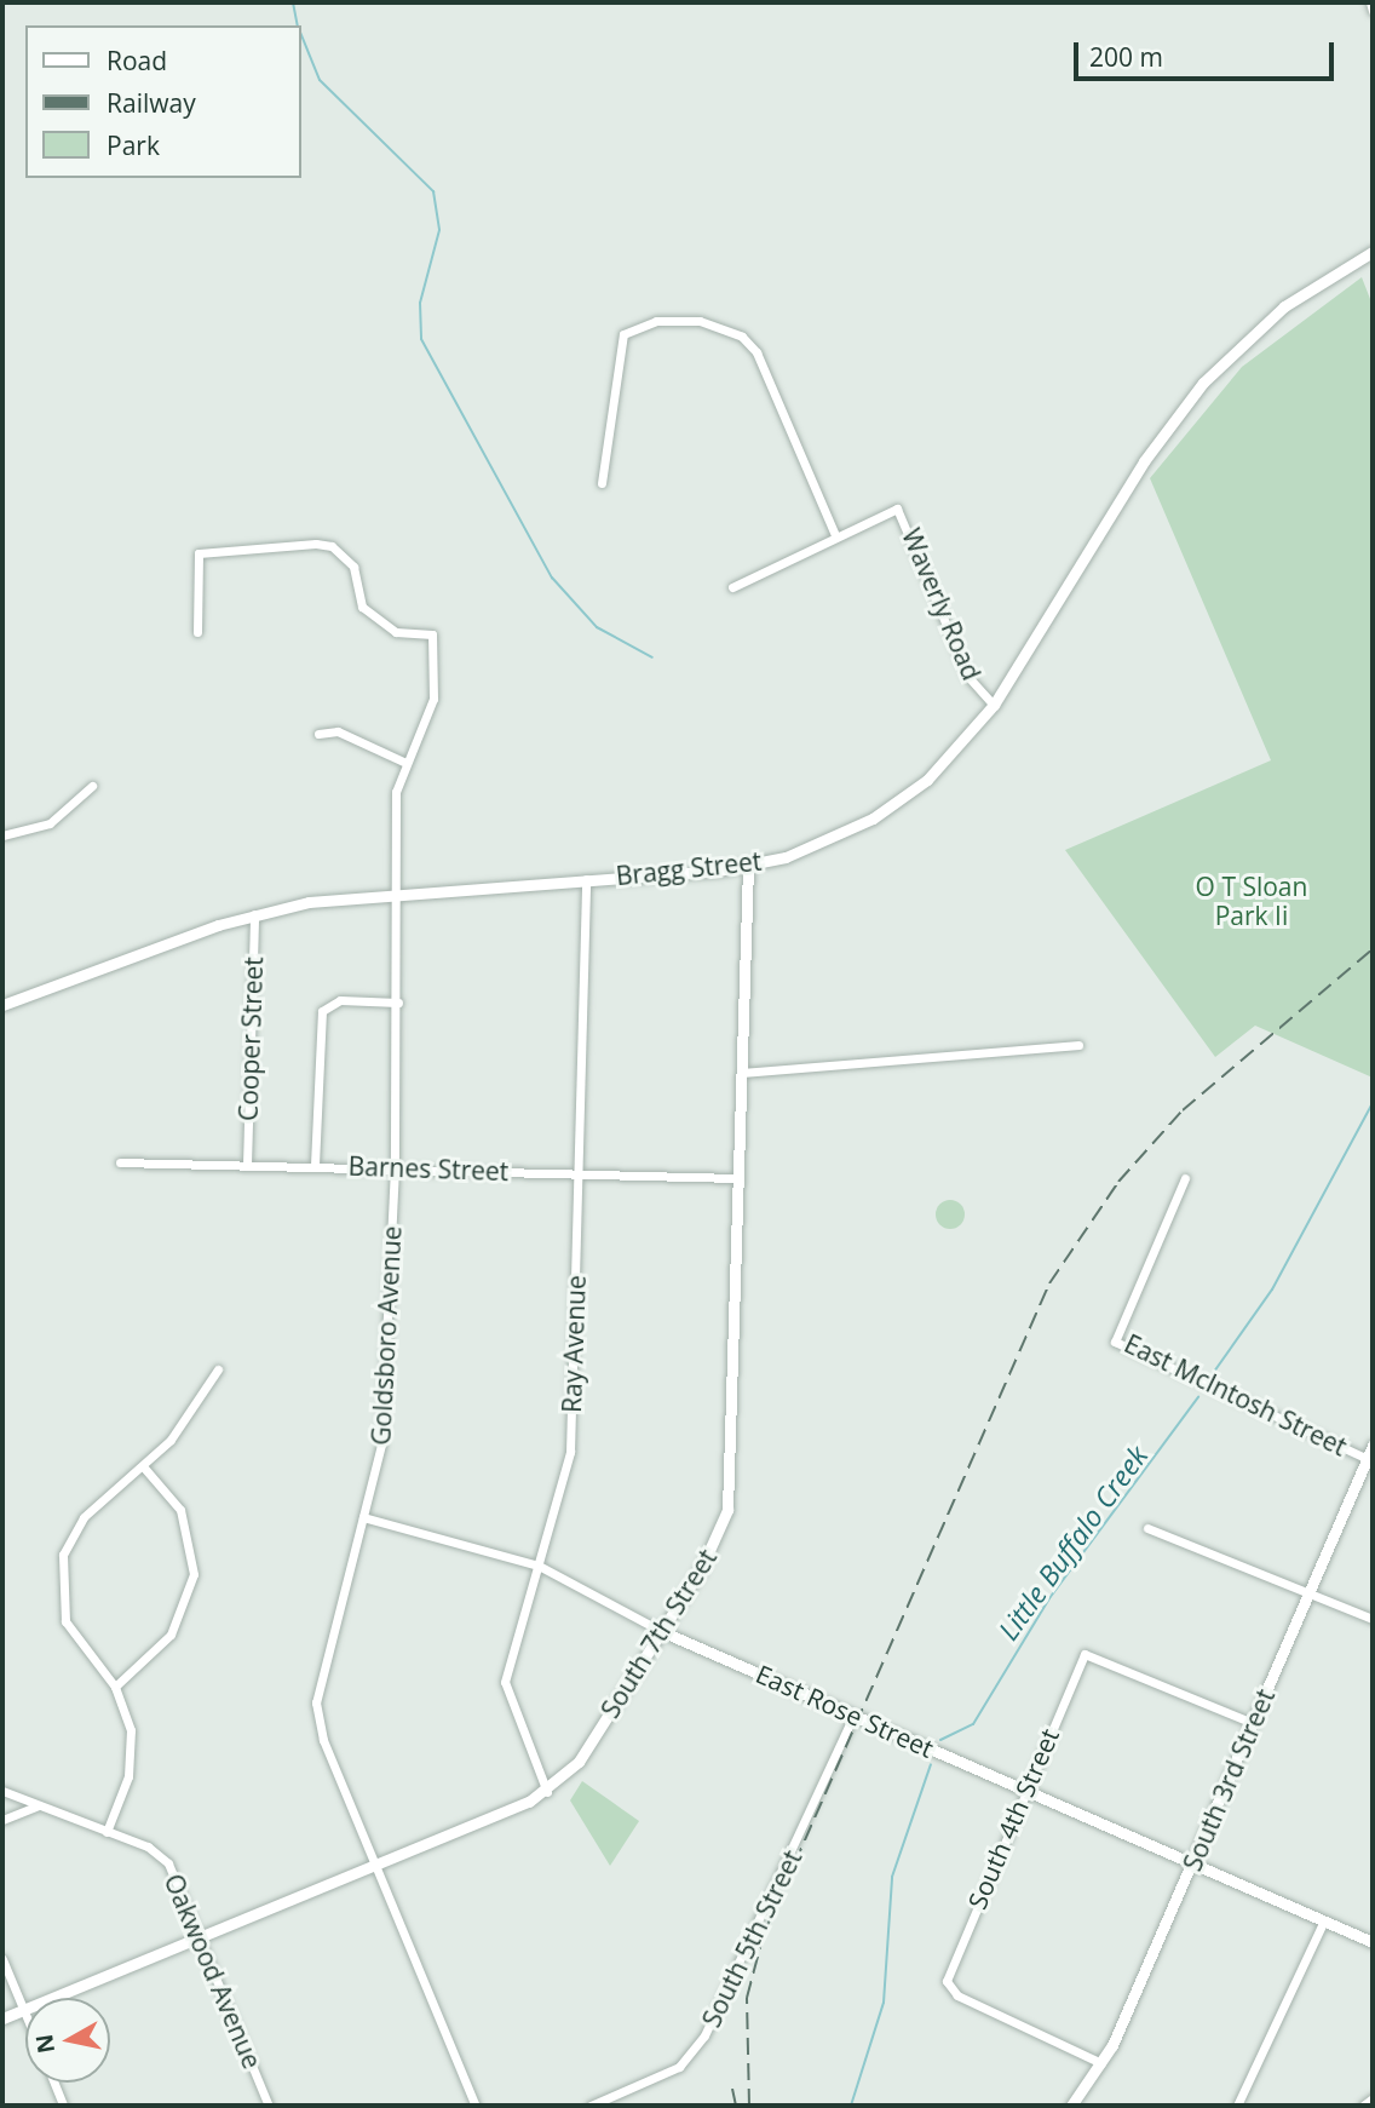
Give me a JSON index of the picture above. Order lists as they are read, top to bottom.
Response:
{
  "streets": {
    "street": [
      "Waverly Road",
      "Bragg Street",
      "Cooper Street",
      "Barnes Street",
      "Goldsboro Avenue",
      "Ray Avenue",
      "East McIntosh Street",
      "South 7th Street",
      "East Rose Street",
      "South 3rd Street",
      "South 4th Street",
      "South 5th Street",
      "Oakwood Avenue"
    ]
  },
  "crossings": [
    ["Waverly Road", "Bragg Street"],
    ["Bragg Street", "Cooper Street"],
    ["Bragg Street", "Goldsboro Avenue"],
    ["Bragg Street", "Ray Avenue"],
    ["Bragg Street", "South 7th Street"],
    ["Cooper Street", "Barnes Street"],
    ["Barnes Street", "Goldsboro Avenue"],
    ["Barnes Street", "Ray Avenue"],
    ["Barnes Street", "South 7th Street"],
    ["Goldsboro Avenue", "South 7th Street"],
    ["Goldsboro Avenue", "East Rose Street"],
    ["Ray Avenue", "South 7th Street"],
    ["Ray Avenue", "East Rose Street"],
    ["East McIntosh Street", "South 3rd Street"],
    ["South 7th Street", "East Rose Street"],
    ["South 7th Street", "Oakwood Avenue"],
    ["East Rose Street", "South 3rd Street"],
    ["East Rose Street", "South 4th Street"],
    ["East Rose Street", "South 5th Street"],
    ["South 3rd Street", "South 4th Street"]
  ],
  "water": ["Little Buffalo Creek"],
  "parks": ["O T Sloan Park Ii"],
  "legend": ["Road", "Railway", "Park"],
  "scale_bar": "200 m",
  "north": "left"
}
